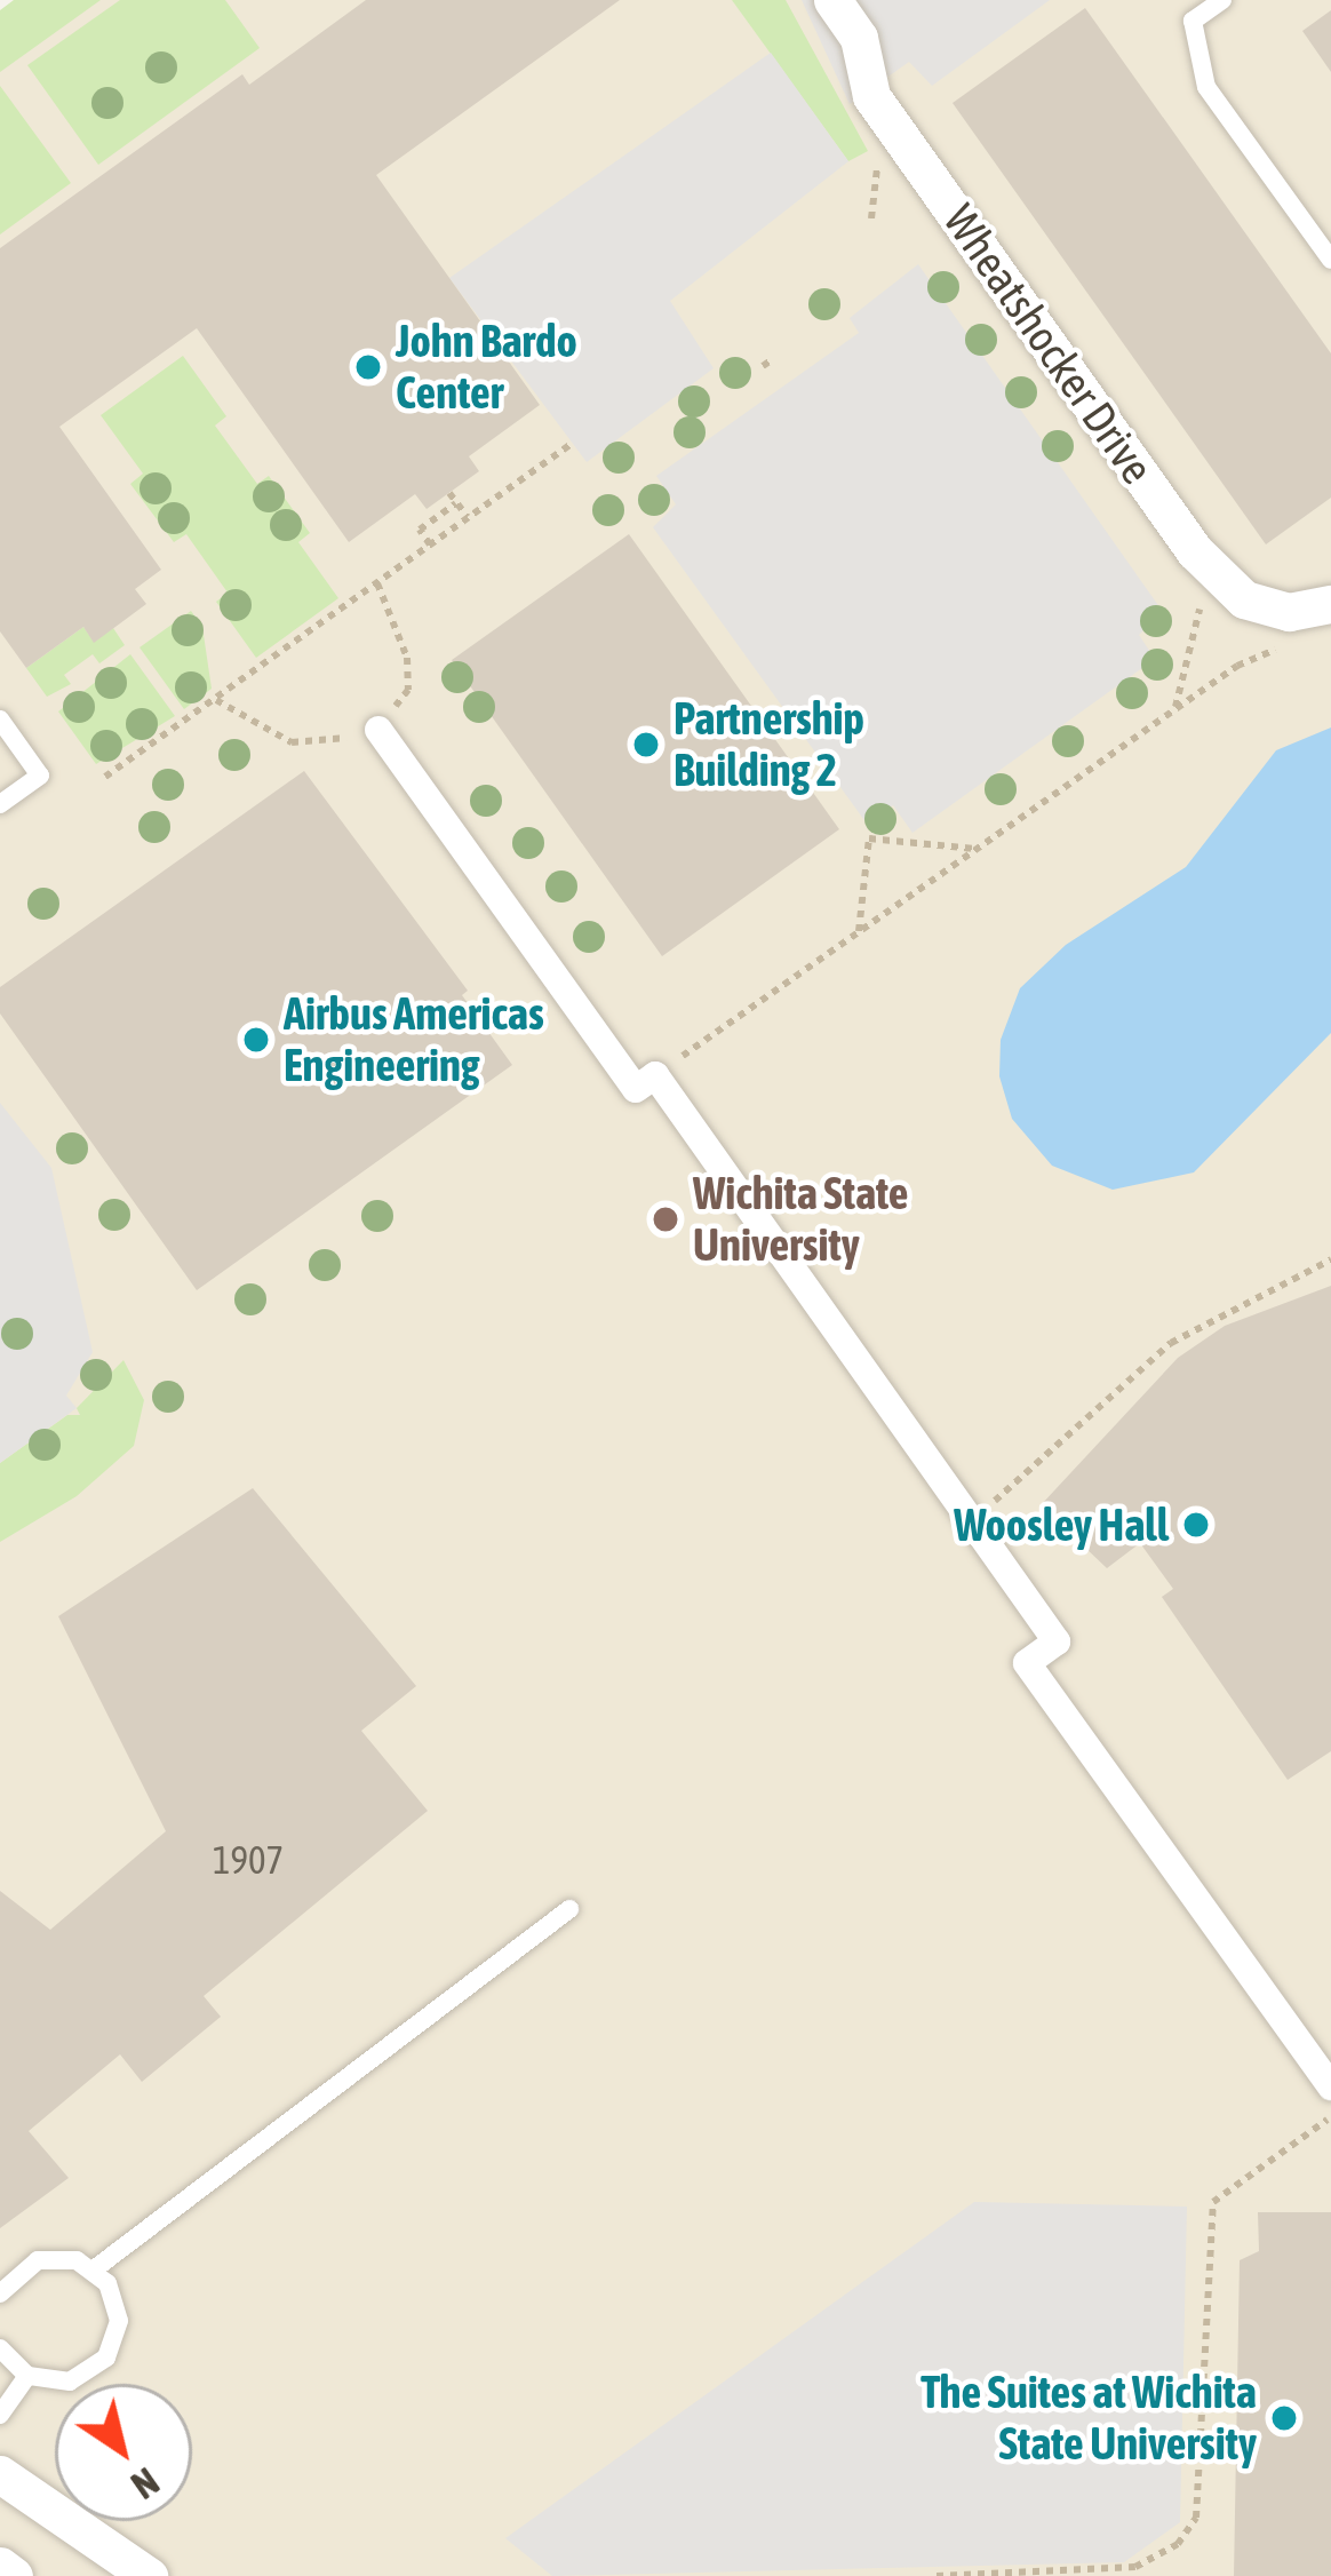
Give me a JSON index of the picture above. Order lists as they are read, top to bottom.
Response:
{
  "streets": {
    "street": ["Wheatshocker Drive"]
  },
  "places": [
    "John Bardo Center",
    "Partnership Building 2",
    "Airbus Americas Engineering",
    "Wichita State University",
    "Woosley Hall",
    "The Suites at Wichita State University"
  ],
  "house_numbers": ["1907"],
  "north": "bottom right"
}
